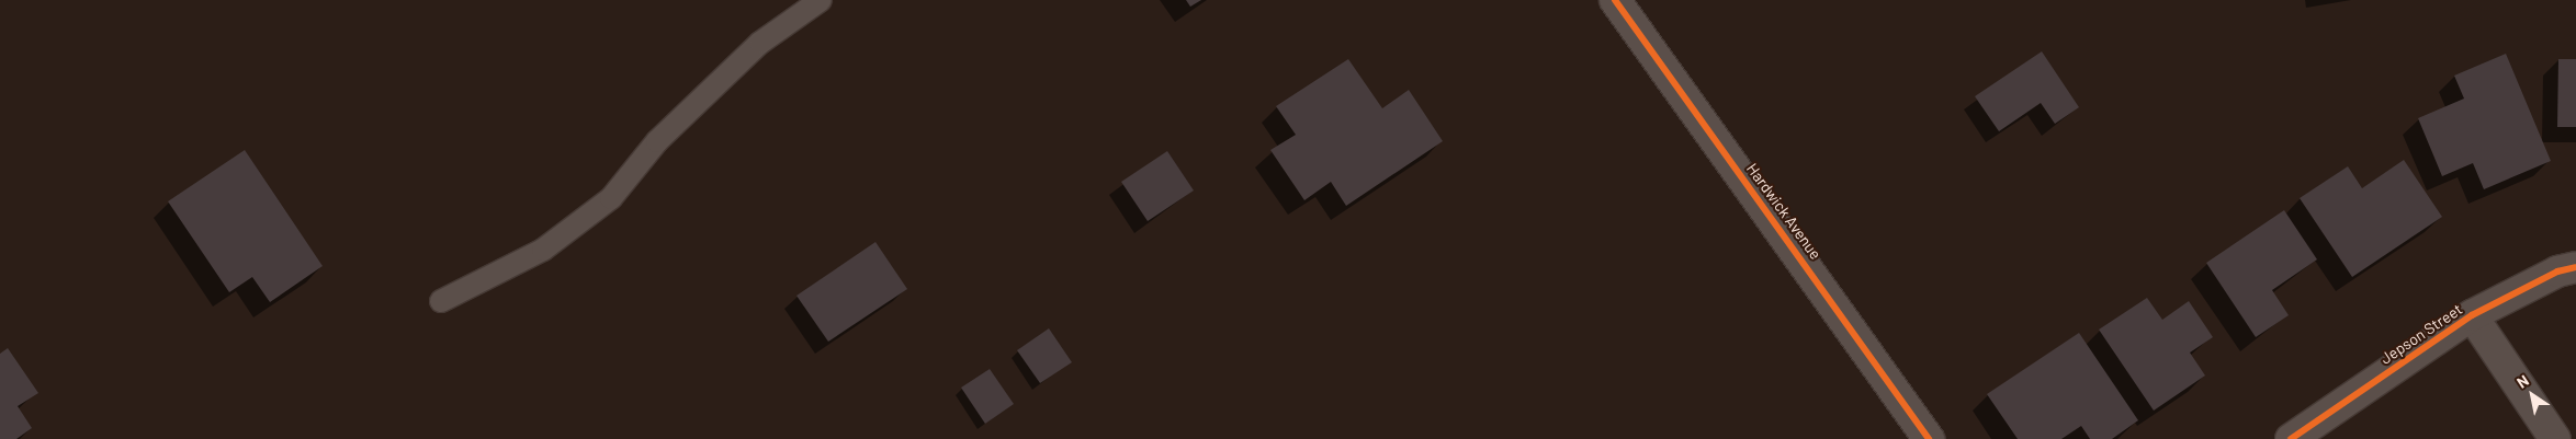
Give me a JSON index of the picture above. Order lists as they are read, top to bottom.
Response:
{
  "streets": {
    "street": ["Hardwick Avenue", "Jepson Street"]
  },
  "north": "top left"
}
